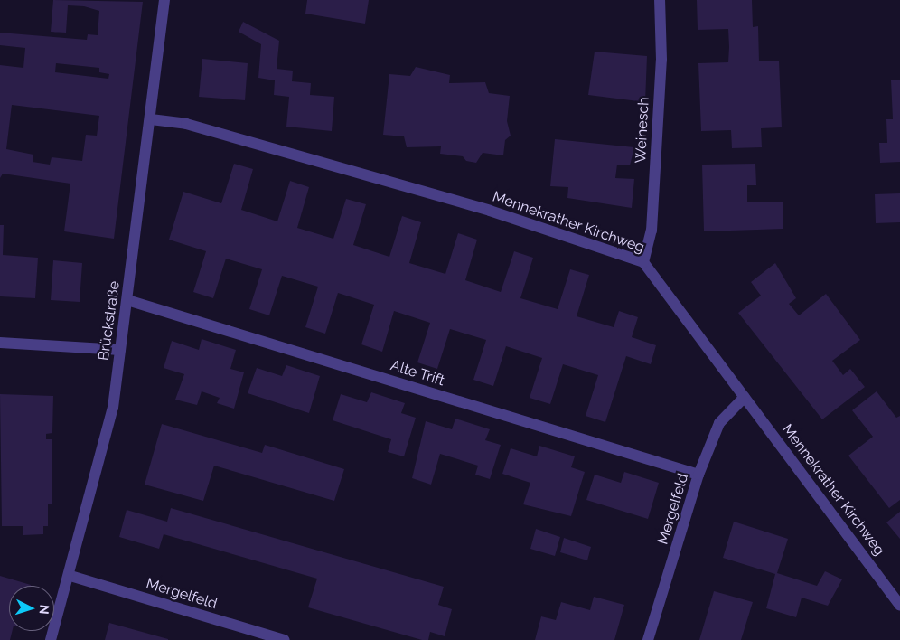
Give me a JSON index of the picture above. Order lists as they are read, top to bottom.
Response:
{
  "streets": {
    "street": [
      "Weinesch",
      "Mennekrather Kirchweg",
      "Brückstraße",
      "Alte Trift",
      "Mergelfeld"
    ]
  },
  "crossings": [
    ["Weinesch", "Mennekrather Kirchweg"],
    ["Mennekrather Kirchweg", "Brückstraße"],
    ["Mennekrather Kirchweg", "Mergelfeld"],
    ["Brückstraße", "Alte Trift"],
    ["Brückstraße", "Mergelfeld"],
    ["Alte Trift", "Mergelfeld"]
  ],
  "north": "right"
}
